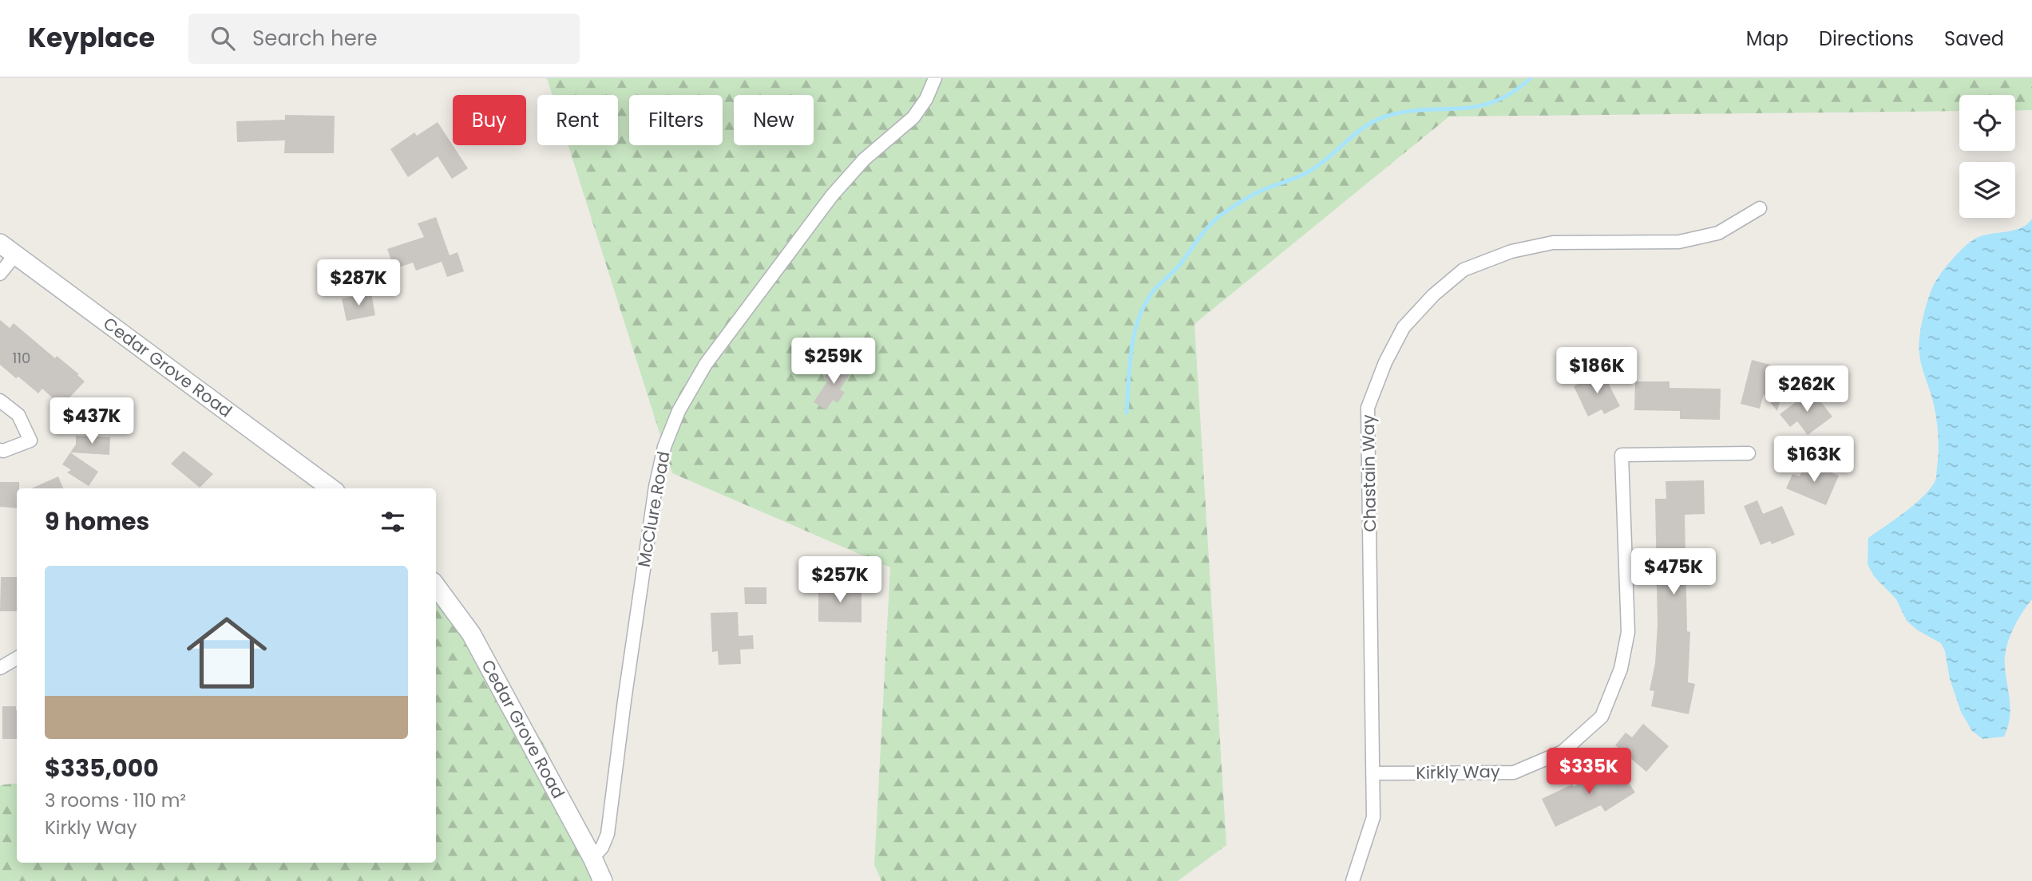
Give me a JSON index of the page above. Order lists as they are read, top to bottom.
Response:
{
  "streets": {
    "main road": ["Cedar Grove Road"],
    "street": ["Chastain Way", "McClure Road", "Kirkly Way"]
  },
  "crossings": [
    ["Cedar Grove Road", "McClure Road"],
    ["Chastain Way", "Kirkly Way"]
  ],
  "house_numbers": ["110"],
  "page": {
    "header": "Keyplace",
    "search": "Search here",
    "nav": ["Map", "Directions", "Saved"],
    "chip": [
      "Buy",
      "Rent",
      "Filters",
      "New"
    ],
    "price": [
      "$287K",
      "$259K",
      "$186K",
      "$262K",
      "$437K",
      "$163K",
      "$475K",
      "$257K",
      "$335K"
    ],
    "heading": "9 homes",
    "list": [
      {
        "name": "$335,000",
        "note": "3 rooms · 110 m² · Kirkly Way"
      }
    ]
  }
}
